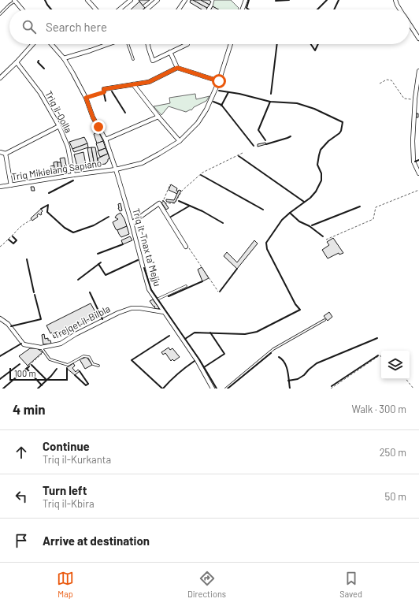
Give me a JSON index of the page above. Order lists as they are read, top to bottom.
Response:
{
  "streets": {
    "street": [
      "Triq il-Qolla",
      "Triq Mikielanġ Sapiano",
      "Triq it-Tnax ta' Mejju",
      "Trejqet il-Bilbla"
    ]
  },
  "crossings": [
    ["Triq il-Qolla", "Triq Mikielanġ Sapiano"],
    ["Triq Mikielanġ Sapiano", "Triq it-Tnax ta' Mejju"],
    ["Triq it-Tnax ta' Mejju", "Trejqet il-Bilbla"]
  ],
  "scale_bar": "100 m",
  "page": {
    "search": "Search here",
    "scale": "100 m",
    "heading": ["4 min", "Walk · 300 m"],
    "list": [
      ["Continue", "Triq il-Kurkanta", "250 m"],
      ["Turn left", "Triq il-Kbira", "50 m"],
      "Arrive at destination"
    ],
    "nav": ["Map", "Directions", "Saved"]
  }
}
